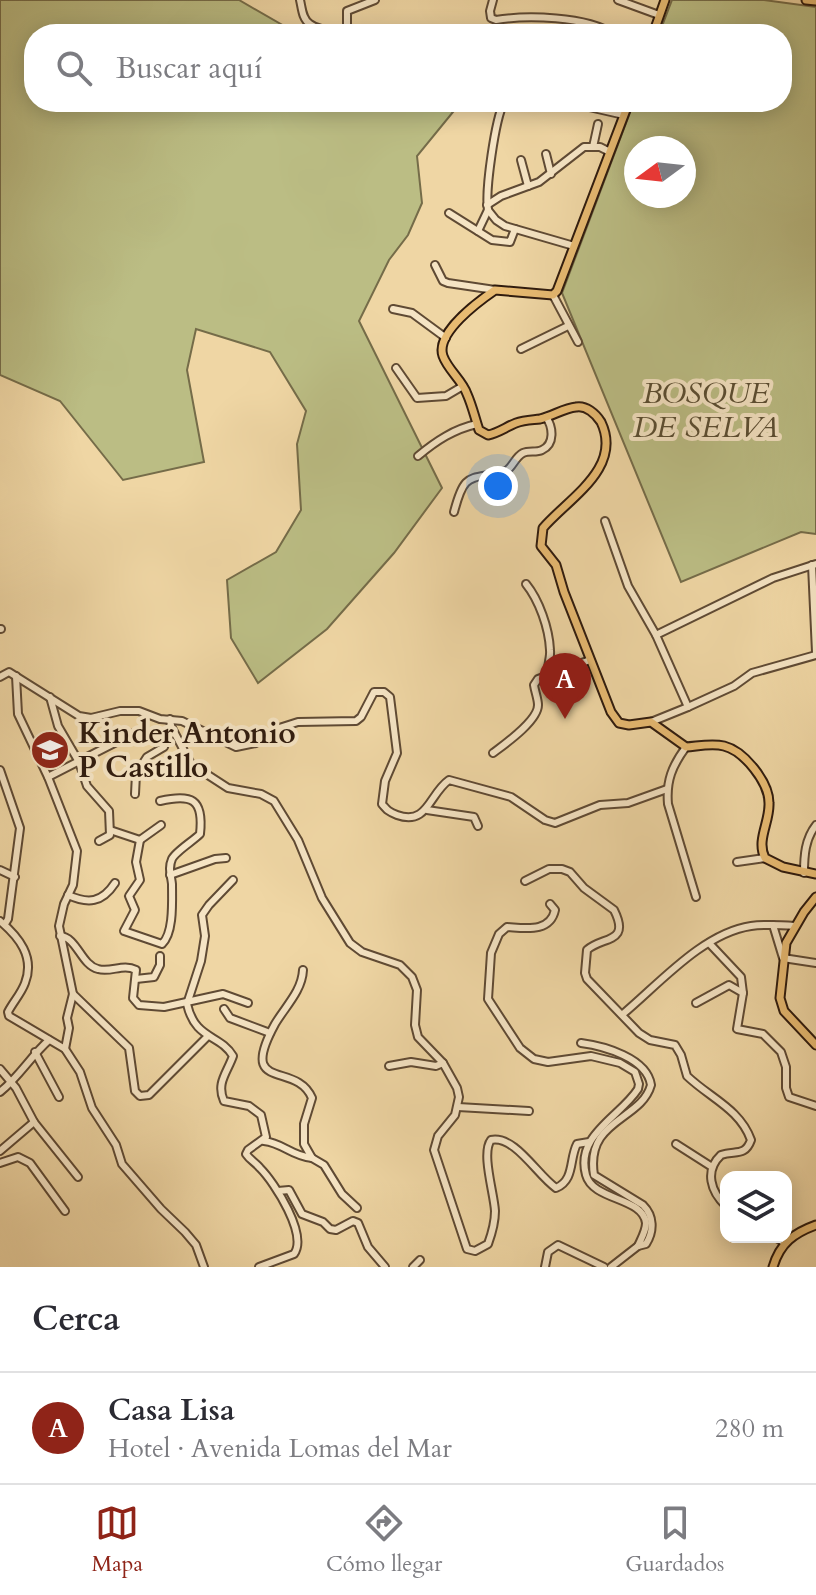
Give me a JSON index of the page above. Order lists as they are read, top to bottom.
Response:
{
  "parks": ["BOSQUE DE SELVA"],
  "places": {
    "school or university": ["Kinder Antonio P Castillo"]
  },
  "north": "left",
  "page": {
    "search": "Buscar aquí",
    "pins": "A",
    "heading": "Cerca",
    "list": [
      {
        "mark": "A",
        "name": "Casa Lisa",
        "note": "Hotel · Avenida Lomas del Mar",
        "value": "280 m"
      }
    ],
    "nav": ["Mapa", "Cómo llegar", "Guardados"]
  }
}
